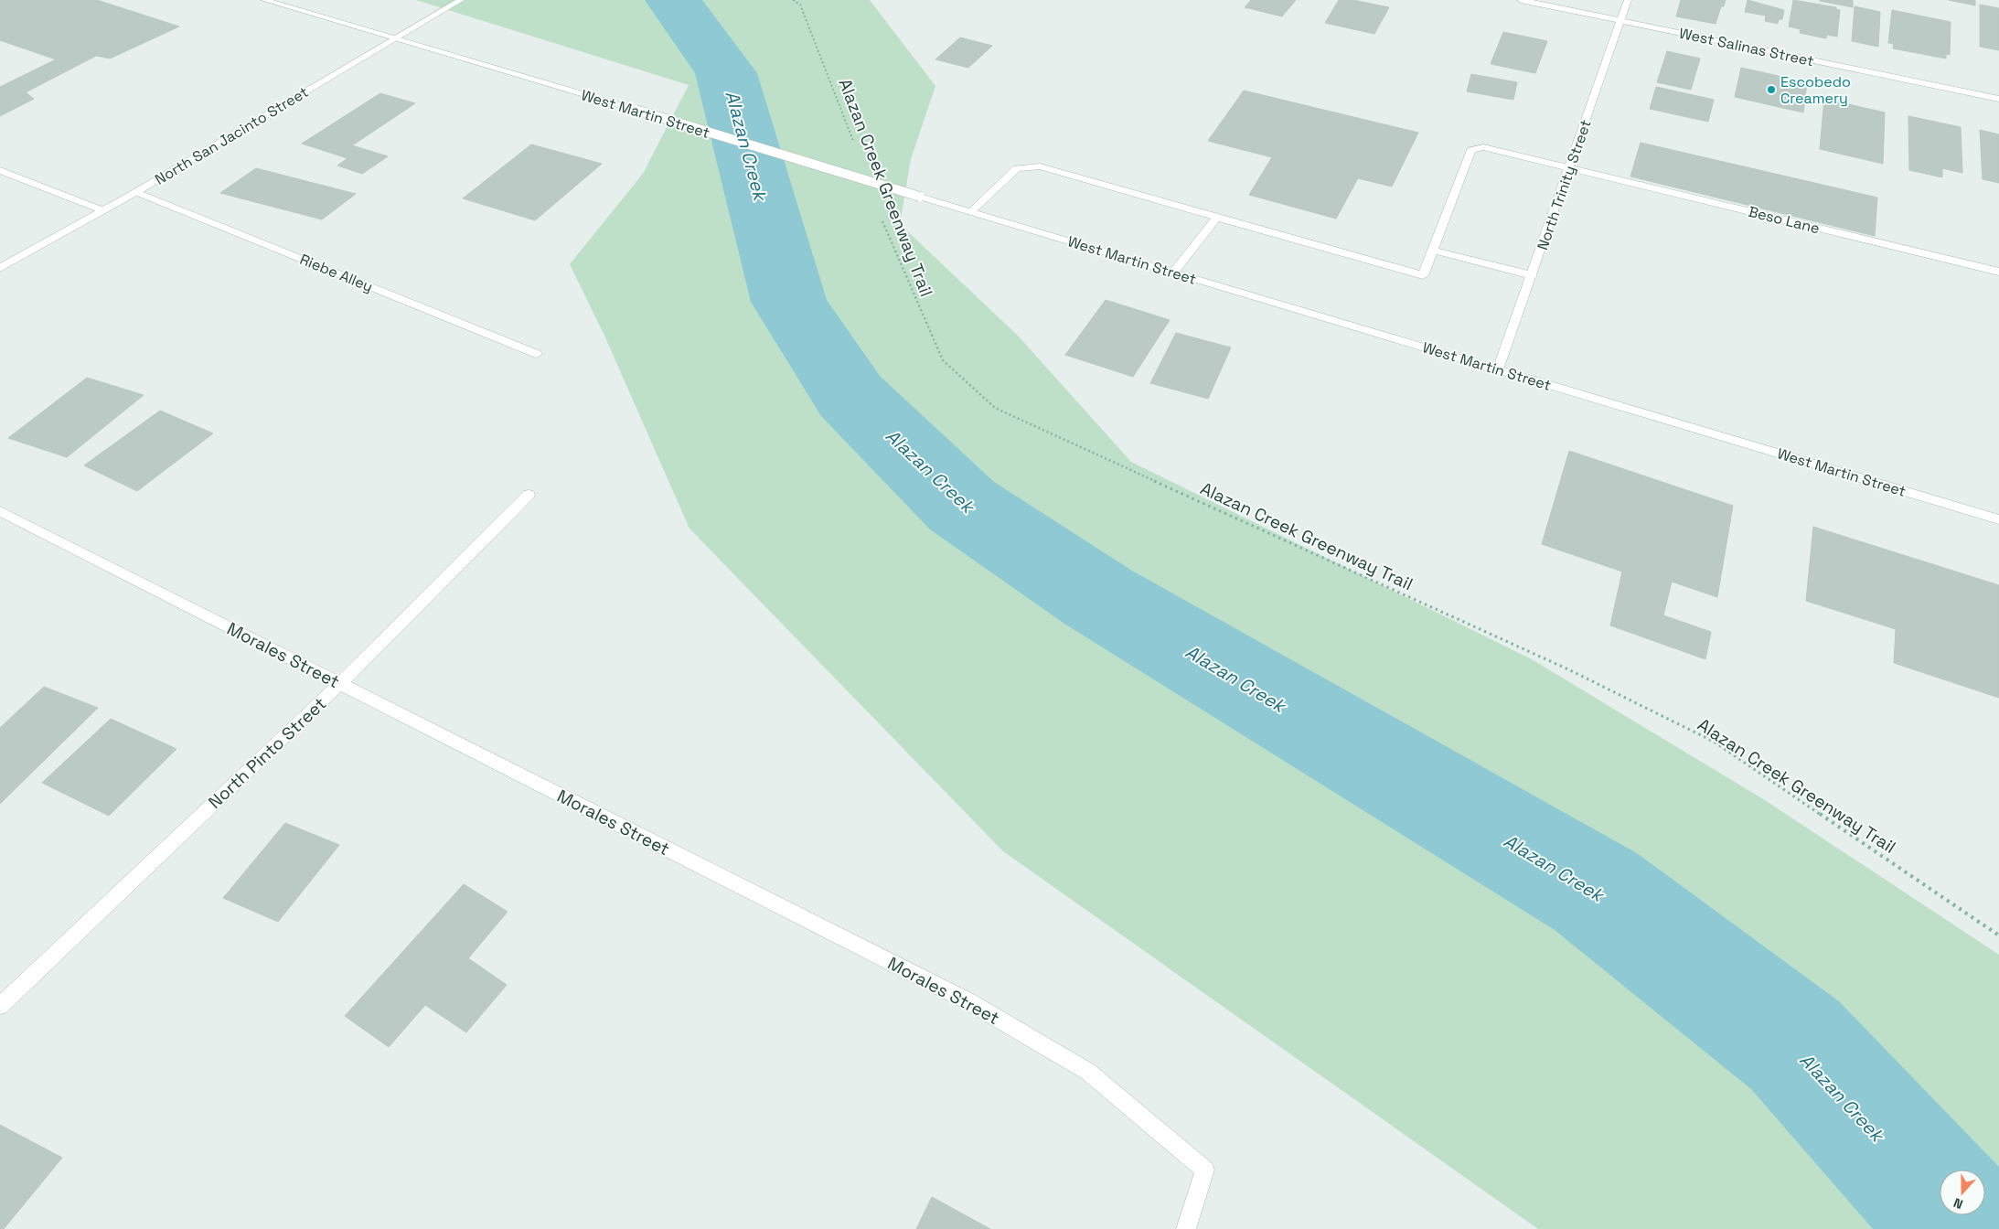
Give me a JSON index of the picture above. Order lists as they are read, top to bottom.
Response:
{
  "streets": {
    "street": [
      "West Salinas Street",
      "West Martin Street",
      "North San Jacinto Street",
      "North Trinity Street",
      "Beso Lane",
      "Riebe Alley",
      "Morales Street",
      "North Pinto Street"
    ],
    "path": ["Alazan Creek Greenway Trail"]
  },
  "crossings": [
    ["West Salinas Street", "North Trinity Street"],
    ["West Martin Street", "North San Jacinto Street"],
    ["West Martin Street", "North Trinity Street"],
    ["North San Jacinto Street", "Riebe Alley"],
    ["North Trinity Street", "Beso Lane"],
    ["Morales Street", "North Pinto Street"]
  ],
  "water": ["Alazan Creek"],
  "places": ["Escobedo Creamery"],
  "north": "bottom"
}
